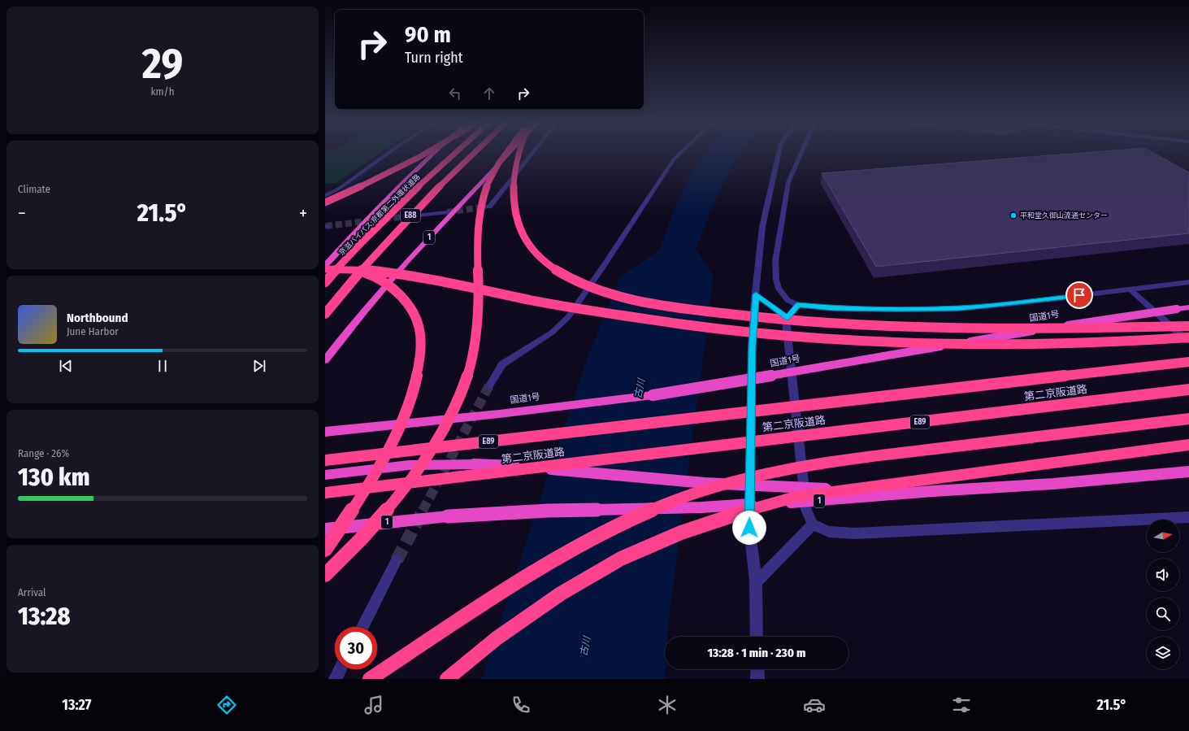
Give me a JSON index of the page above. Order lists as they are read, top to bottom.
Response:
{
  "streets": {
    "highway": [
      "京滋バイパス;京都第二外環状道路",
      "E88",
      "1",
      "国道1号",
      "第二京阪道路",
      "E89"
    ]
  },
  "water": ["古川"],
  "places": ["平和堂久御山流通センター"],
  "north": "right",
  "page": {
    "tile": [
      ["29", "km/h"],
      "Climate",
      ["Range · 26%", "130 km"],
      ["Arrival", "13:28"]
    ],
    "turn": ["90 m", "Turn right"],
    "heat": ["−", "21.5°", "+"],
    "song": ["Northbound", "June Harbor"],
    "limit": "30",
    "trip": "13:28 · 1 min · 230 m",
    "tabs": ["13:27", "21.5°"]
  }
}
